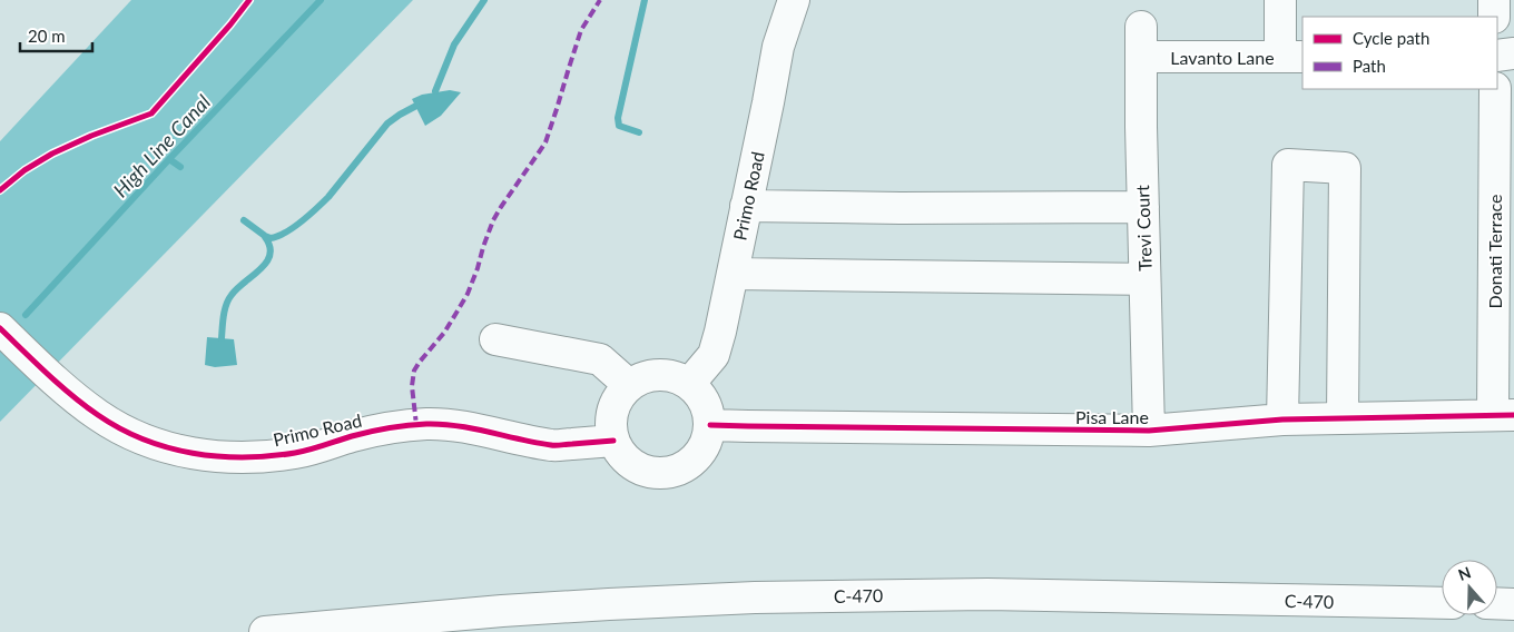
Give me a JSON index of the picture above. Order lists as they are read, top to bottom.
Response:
{
  "streets": {
    "main road": [
      "Lavanto Lane",
      "Primo Road",
      "Trevi Court",
      "Donati Terrace",
      "Pisa Lane",
      "C-470"
    ]
  },
  "crossings": [
    ["Lavanto Lane", "Trevi Court"],
    ["Primo Road", "Pisa Lane"],
    ["Trevi Court", "Pisa Lane"],
    ["Donati Terrace", "Pisa Lane"]
  ],
  "water": ["High Line Canal"],
  "legend": ["Cycle path", "Path"],
  "scale_bar": "20 m",
  "north": "top"
}
